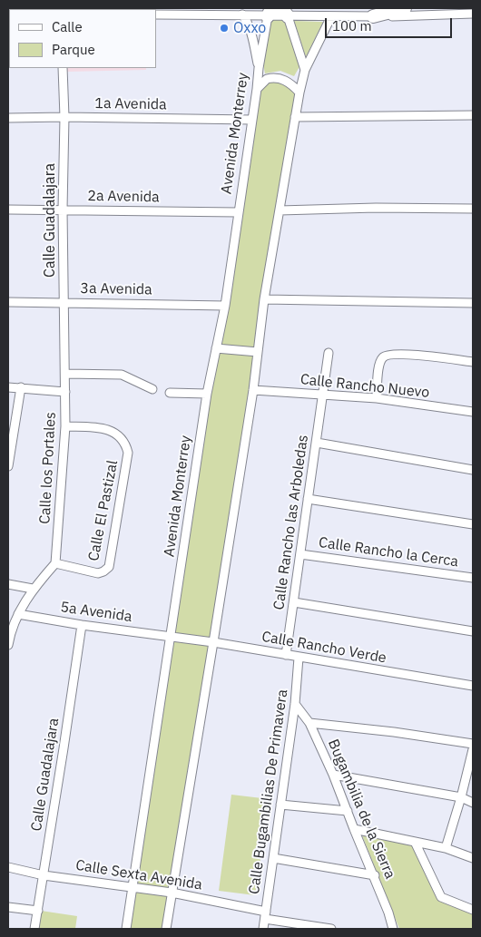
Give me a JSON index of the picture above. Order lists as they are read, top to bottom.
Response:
{
  "streets": {
    "street": [
      "1a Avenida",
      "Avenida Monterrey",
      "2a Avenida",
      "Calle Guadalajara",
      "3a Avenida",
      "Calle Rancho Nuevo",
      "Calle los Portales",
      "Calle El Pastizal",
      "Calle Rancho las Arboledas",
      "Calle Rancho la Cerca",
      "5a Avenida",
      "Calle Rancho Verde",
      "Calle Bugambilias De Primavera",
      "Bugambilia de la Sierra",
      "Calle Sexta Avenida"
    ]
  },
  "crossings": [
    ["1a Avenida", "Avenida Monterrey"],
    ["1a Avenida", "Calle Guadalajara"],
    ["Avenida Monterrey", "2a Avenida"],
    ["Avenida Monterrey", "3a Avenida"],
    ["Avenida Monterrey", "5a Avenida"],
    ["Avenida Monterrey", "Calle Rancho Verde"],
    ["Avenida Monterrey", "Calle Sexta Avenida"],
    ["2a Avenida", "Calle Guadalajara"],
    ["Calle Guadalajara", "3a Avenida"],
    ["Calle Guadalajara", "Calle los Portales"],
    ["Calle Guadalajara", "5a Avenida"],
    ["Calle Guadalajara", "Calle Sexta Avenida"],
    ["Calle Rancho Nuevo", "Calle Rancho las Arboledas"],
    ["Calle los Portales", "Calle El Pastizal"],
    ["Calle Rancho las Arboledas", "Calle Rancho la Cerca"],
    ["Calle Rancho las Arboledas", "Calle Rancho Verde"],
    ["5a Avenida", "Calle Rancho Verde"],
    ["Calle Rancho Verde", "Calle Bugambilias De Primavera"],
    ["Calle Bugambilias De Primavera", "Bugambilia de la Sierra"],
    ["Calle Bugambilias De Primavera", "Calle Sexta Avenida"]
  ],
  "places": ["Oxxo"],
  "legend": ["Calle", "Parque"],
  "scale_bar": "100 m"
}
